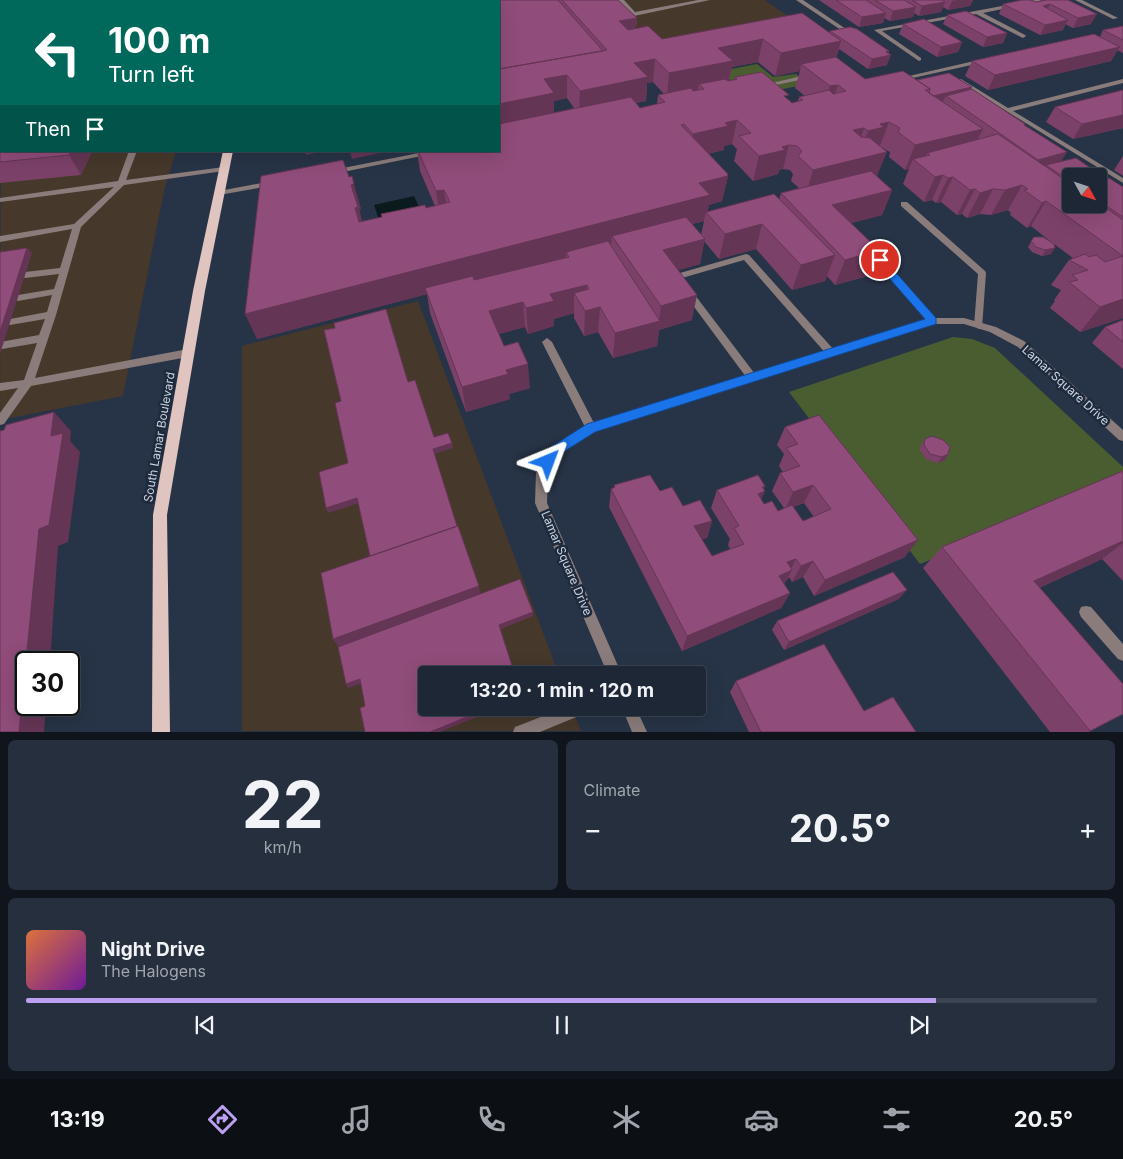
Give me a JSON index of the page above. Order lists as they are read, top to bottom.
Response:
{
  "streets": {
    "main road": ["South Lamar Boulevard"],
    "street": ["Lamar Square Drive"]
  },
  "north": "bottom right",
  "page": {
    "turn": ["100 m", "Turn left"],
    "then": "Then",
    "limit": "30",
    "trip": "13:20 · 1 min · 120 m",
    "tile": [
      ["22", "km/h"],
      "Climate"
    ],
    "heat": ["−", "20.5°", "+"],
    "song": ["Night Drive", "The Halogens"],
    "tabs": ["13:19", "20.5°"]
  }
}
